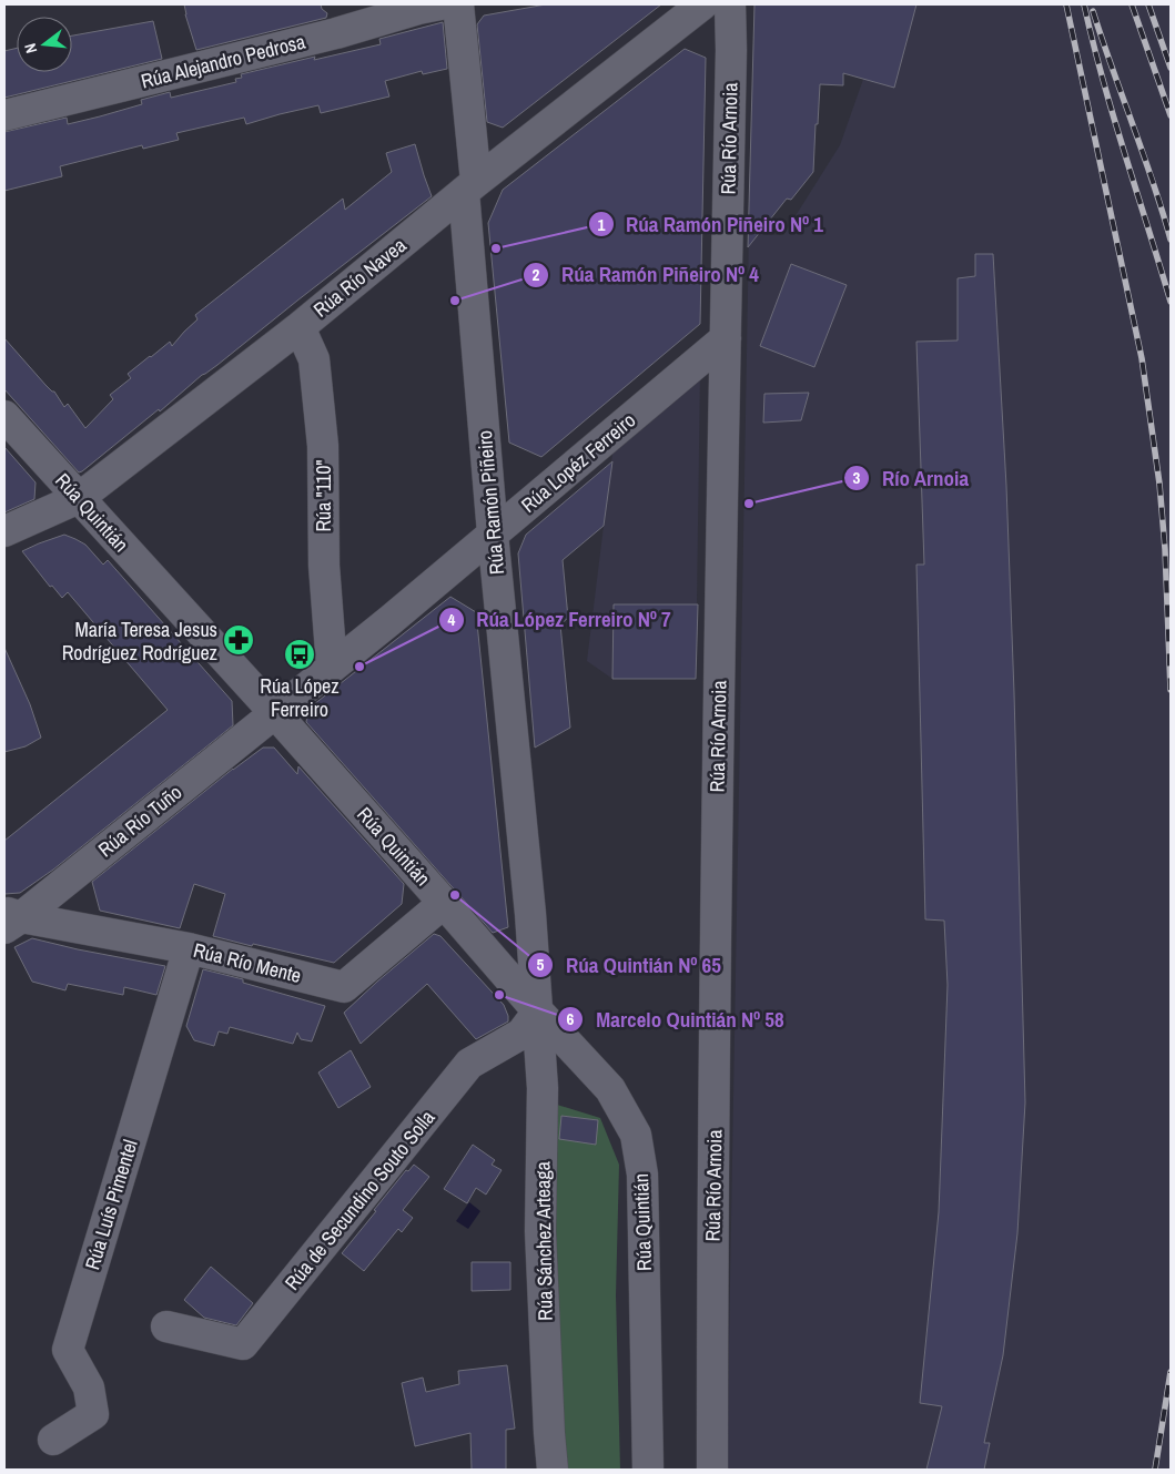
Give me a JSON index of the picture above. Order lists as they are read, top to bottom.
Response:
{
  "streets": {
    "street": [
      "Rúa Alejandro Pedrosa",
      "Rúa Río Arnoia",
      "Rúa Río Navea",
      "Rúa Lopéz Ferreiro",
      "Rúa \"110\"",
      "Rúa Ramón Piñeiro",
      "Rúa Quintián",
      "Rúa Río Tuño",
      "Rúa Río Mente",
      "Rúa de Secundino Souto Solla",
      "Rúa Luís Pimentel",
      "Rúa Sánchez Arteaga"
    ]
  },
  "crossings": [
    ["Rúa Río Arnoia", "Rúa Lopéz Ferreiro"],
    ["Rúa Río Navea", "Rúa \"110\""],
    ["Rúa Río Navea", "Rúa Ramón Piñeiro"],
    ["Rúa Río Navea", "Rúa Quintián"],
    ["Rúa Lopéz Ferreiro", "Rúa \"110\""],
    ["Rúa Lopéz Ferreiro", "Rúa Ramón Piñeiro"],
    ["Rúa Lopéz Ferreiro", "Rúa Quintián"],
    ["Rúa Lopéz Ferreiro", "Rúa Río Tuño"],
    ["Rúa Ramón Piñeiro", "Rúa Quintián"],
    ["Rúa Ramón Piñeiro", "Rúa de Secundino Souto Solla"],
    ["Rúa Ramón Piñeiro", "Rúa Sánchez Arteaga"],
    ["Rúa Quintián", "Rúa Río Tuño"],
    ["Rúa Quintián", "Rúa Río Mente"],
    ["Rúa Quintián", "Rúa de Secundino Souto Solla"],
    ["Rúa Quintián", "Rúa Sánchez Arteaga"],
    ["Rúa Río Tuño", "Rúa Río Mente"],
    ["Rúa Río Mente", "Rúa Luís Pimentel"],
    ["Rúa de Secundino Souto Solla", "Rúa Sánchez Arteaga"]
  ],
  "places": {
    "other": [
      "Rúa Ramón Piñeiro Nº 1",
      "Rúa Ramón Piñeiro Nº 4",
      "Río Arnoia",
      "Rúa López Ferreiro Nº 7",
      "Rúa Quintián Nº 65",
      "Marcelo Quintián Nº 58"
    ],
    "pharmacy": ["María Teresa Jesus Rodríguez Rodríguez"],
    "bus stop": ["Rúa López Ferreiro"]
  },
  "north": "left"
}
